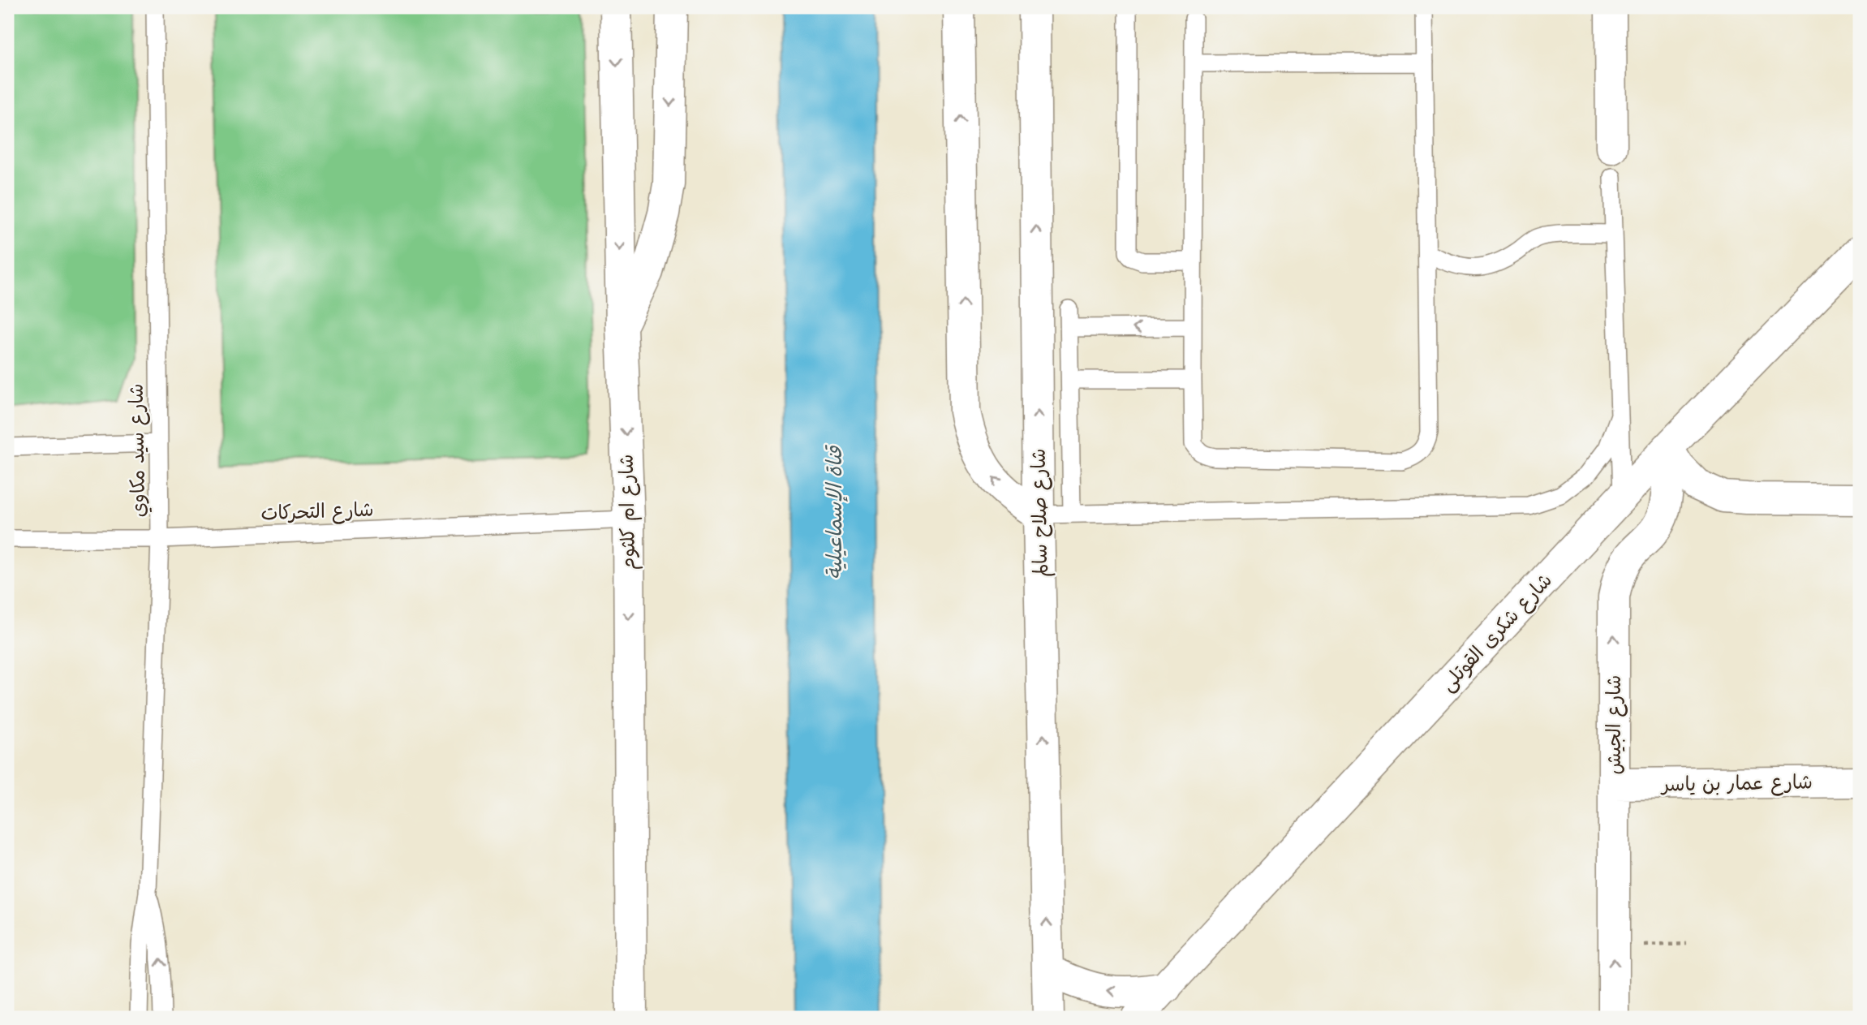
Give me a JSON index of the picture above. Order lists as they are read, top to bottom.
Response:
{
  "streets": {
    "main road": [
      "شارع ام كلثوم",
      "شارع صلاح سالم",
      "شارع شكرى القوتلى",
      "شارع الجيش",
      "شارع عمار بن ياسر"
    ],
    "lane": ["شارع سيد مكاوي", "شارع التحركات"]
  },
  "crossings": [
    ["شارع سيد مكاوي", "شارع التحركات"],
    ["شارع التحركات", "شارع ام كلثوم"],
    ["شارع شكرى القوتلى", "شارع الجيش"],
    ["شارع الجيش", "شارع عمار بن ياسر"]
  ],
  "one_way": ["شارع الجيش"],
  "water": ["قناة الإسماعيلية"]
}
